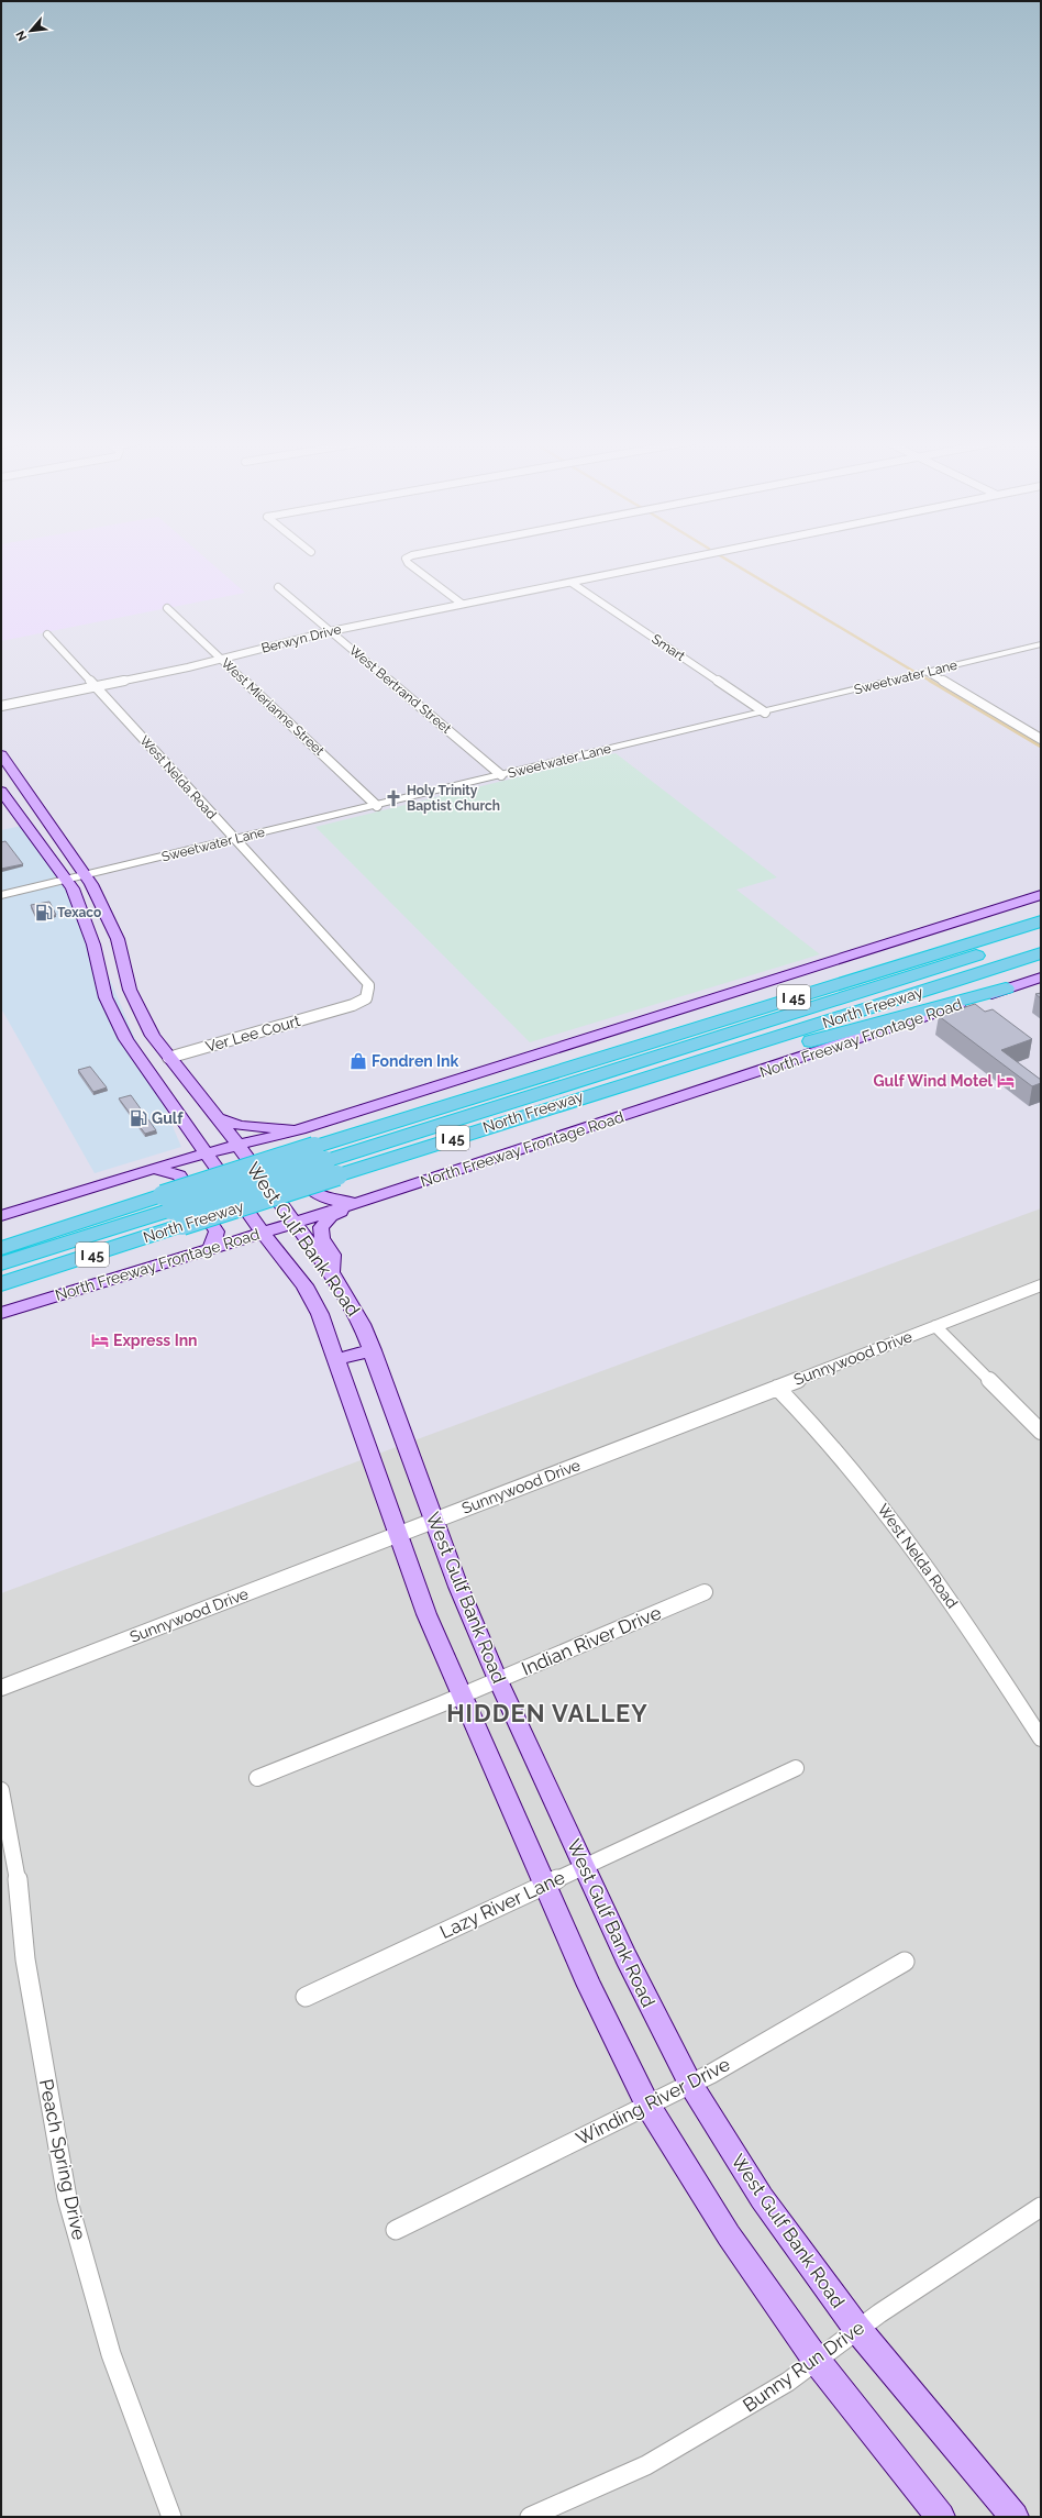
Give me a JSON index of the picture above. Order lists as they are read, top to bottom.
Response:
{
  "streets": {
    "highway": ["I 45", "North Freeway"],
    "main road": ["North Freeway Frontage Road", "West Gulf Bank Road"],
    "street": [
      "Berwyn Drive",
      "Smart",
      "Sweetwater Lane",
      "West Bertrand Street",
      "West Mierianne Street",
      "West Nelda Road",
      "Ver Lee Court",
      "Sunnywood Drive",
      "Indian River Drive",
      "Lazy River Lane",
      "Winding River Drive",
      "Peach Spring Drive",
      "Bunny Run Drive"
    ]
  },
  "crossings": [
    ["Berwyn Drive", "Smart"],
    ["Berwyn Drive", "West Bertrand Street"],
    ["Berwyn Drive", "West Mierianne Street"],
    ["Berwyn Drive", "West Nelda Road"],
    ["Smart", "Sweetwater Lane"],
    ["Sweetwater Lane", "West Bertrand Street"],
    ["Sweetwater Lane", "West Mierianne Street"],
    ["Sweetwater Lane", "West Nelda Road"],
    ["Sweetwater Lane", "West Gulf Bank Road"],
    ["West Nelda Road", "Ver Lee Court"],
    ["West Nelda Road", "Sunnywood Drive"],
    ["Ver Lee Court", "West Gulf Bank Road"],
    ["North Freeway Frontage Road", "West Gulf Bank Road"],
    ["West Gulf Bank Road", "Sunnywood Drive"],
    ["West Gulf Bank Road", "Indian River Drive"],
    ["West Gulf Bank Road", "Lazy River Lane"],
    ["West Gulf Bank Road", "Winding River Drive"],
    ["West Gulf Bank Road", "Bunny Run Drive"]
  ],
  "districts": ["HIDDEN VALLEY"],
  "places": {
    "church": ["Holy Trinity Baptist Church"],
    "fuel station": ["Texaco", "Gulf"],
    "shop": ["Fondren Ink"],
    "hotel": ["Gulf Wind Motel", "Express Inn"]
  },
  "north": "bottom left"
}
